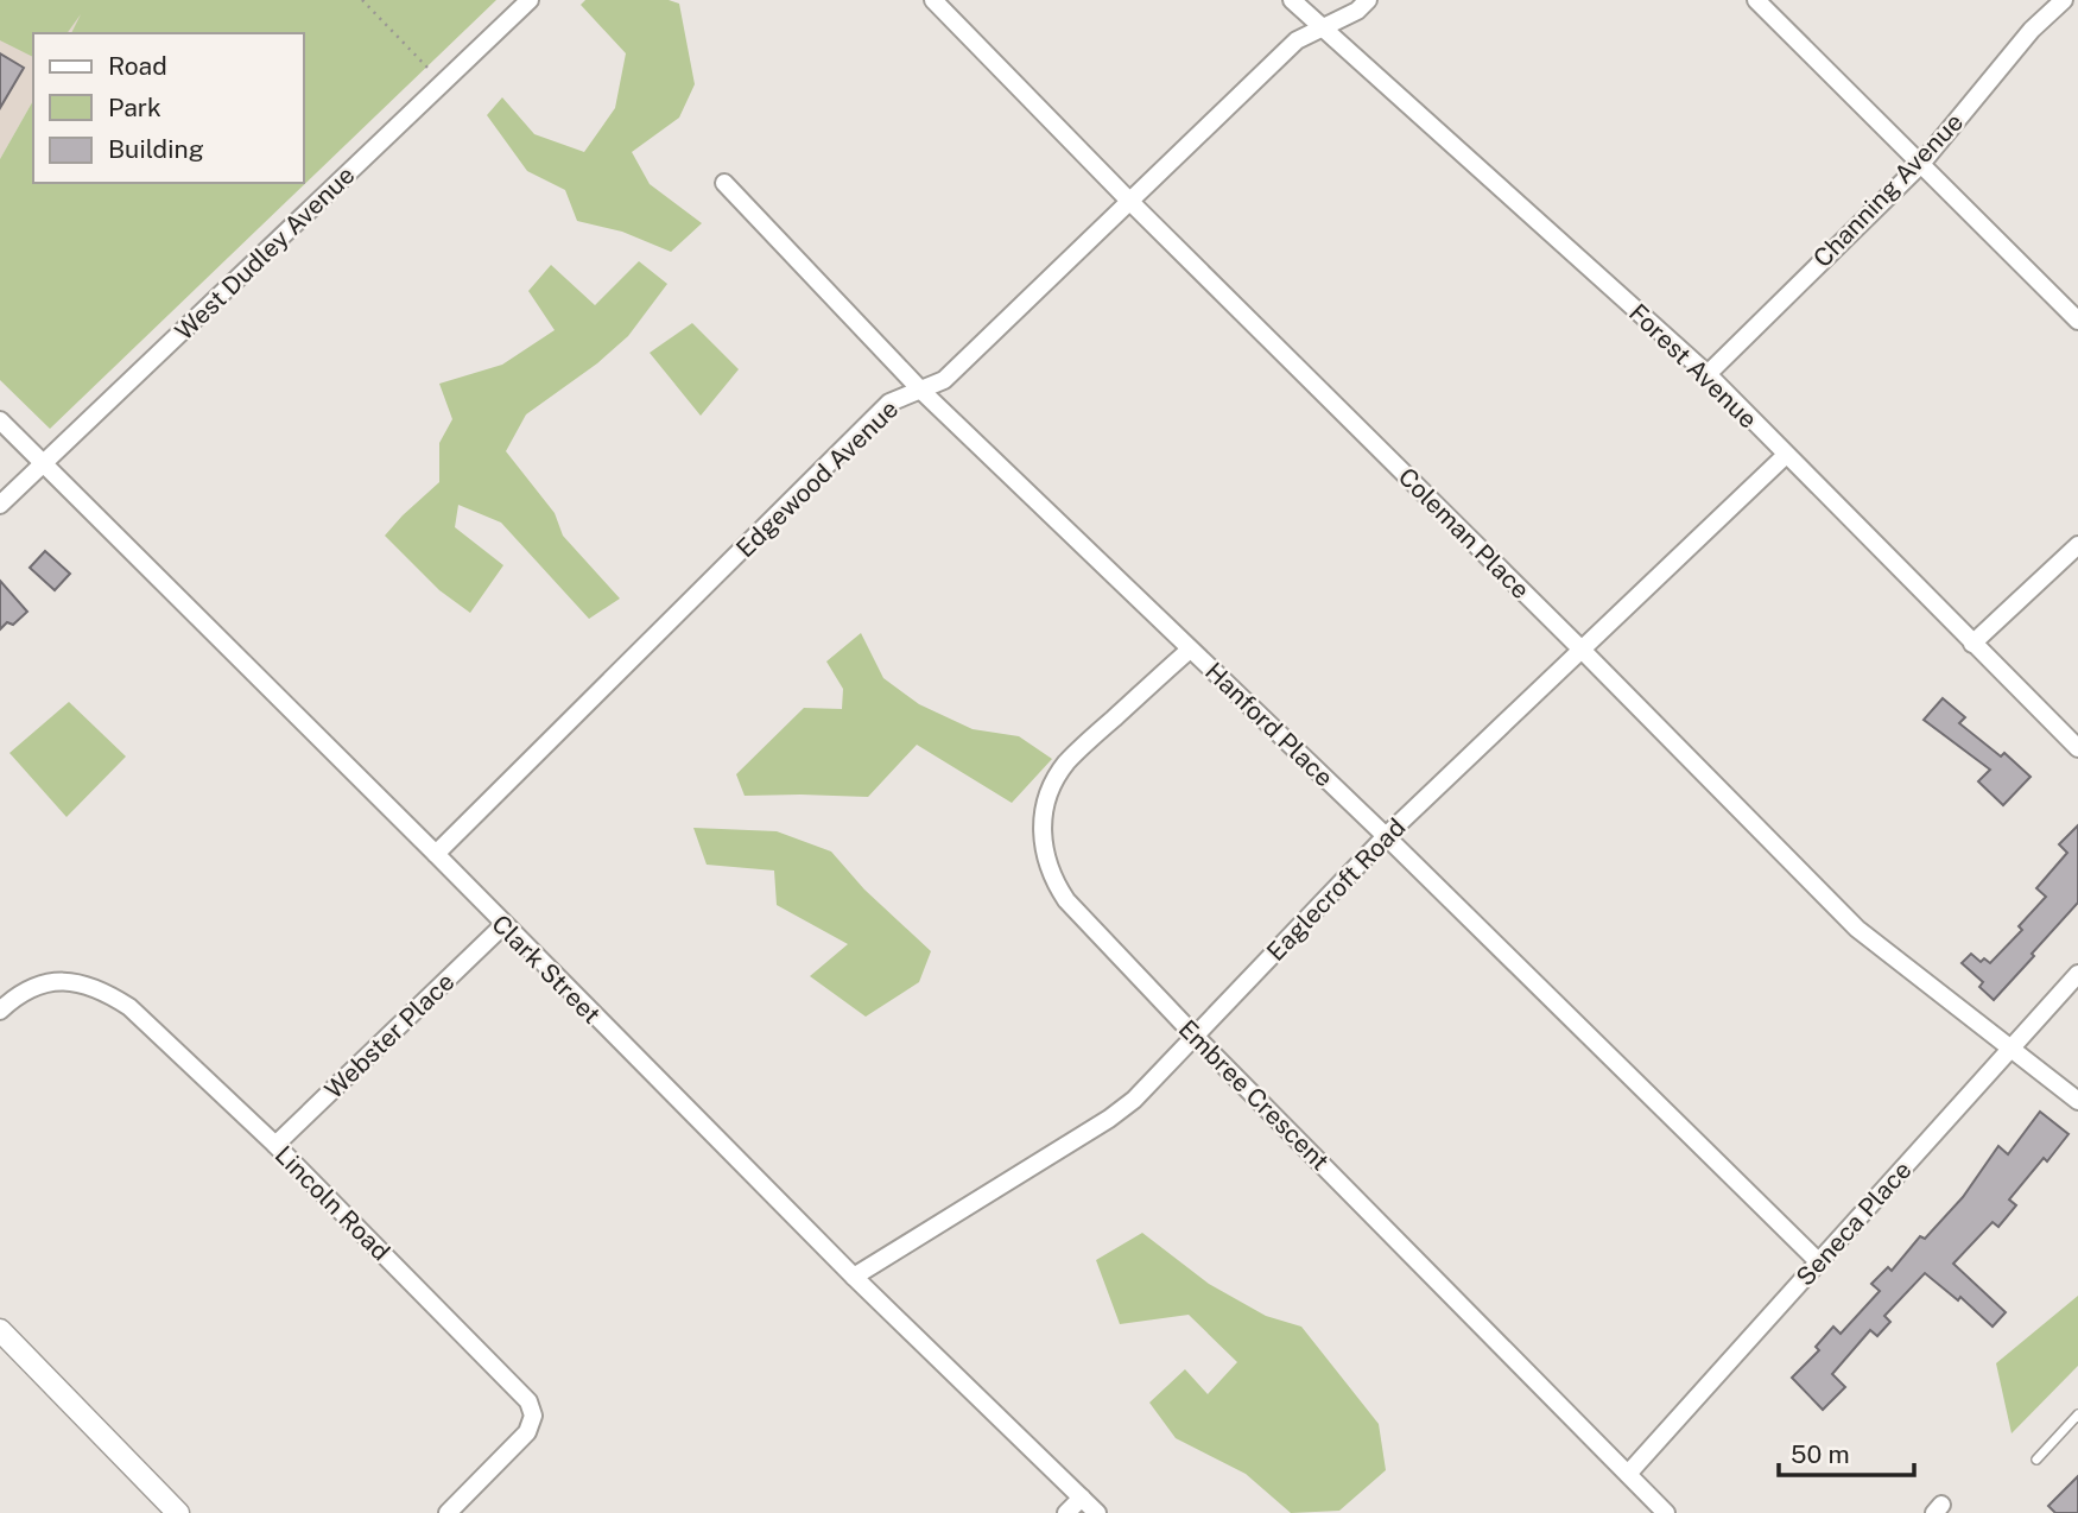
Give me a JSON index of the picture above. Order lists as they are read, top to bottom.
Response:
{
  "streets": {
    "street": [
      "Channing Avenue",
      "West Dudley Avenue",
      "Forest Avenue",
      "Edgewood Avenue",
      "Coleman Place",
      "Hanford Place",
      "Eaglecroft Road",
      "Clark Street",
      "Webster Place",
      "Embree Crescent",
      "Lincoln Road",
      "Seneca Place"
    ]
  },
  "crossings": [
    ["Channing Avenue", "Forest Avenue"],
    ["West Dudley Avenue", "Clark Street"],
    ["Forest Avenue", "Edgewood Avenue"],
    ["Forest Avenue", "Eaglecroft Road"],
    ["Edgewood Avenue", "Coleman Place"],
    ["Edgewood Avenue", "Hanford Place"],
    ["Edgewood Avenue", "Clark Street"],
    ["Coleman Place", "Eaglecroft Road"],
    ["Coleman Place", "Seneca Place"],
    ["Hanford Place", "Eaglecroft Road"],
    ["Hanford Place", "Embree Crescent"],
    ["Hanford Place", "Seneca Place"],
    ["Eaglecroft Road", "Clark Street"],
    ["Eaglecroft Road", "Embree Crescent"],
    ["Clark Street", "Webster Place"],
    ["Webster Place", "Lincoln Road"],
    ["Embree Crescent", "Seneca Place"]
  ],
  "legend": ["Road", "Park", "Building"],
  "scale_bar": "50 m"
}
